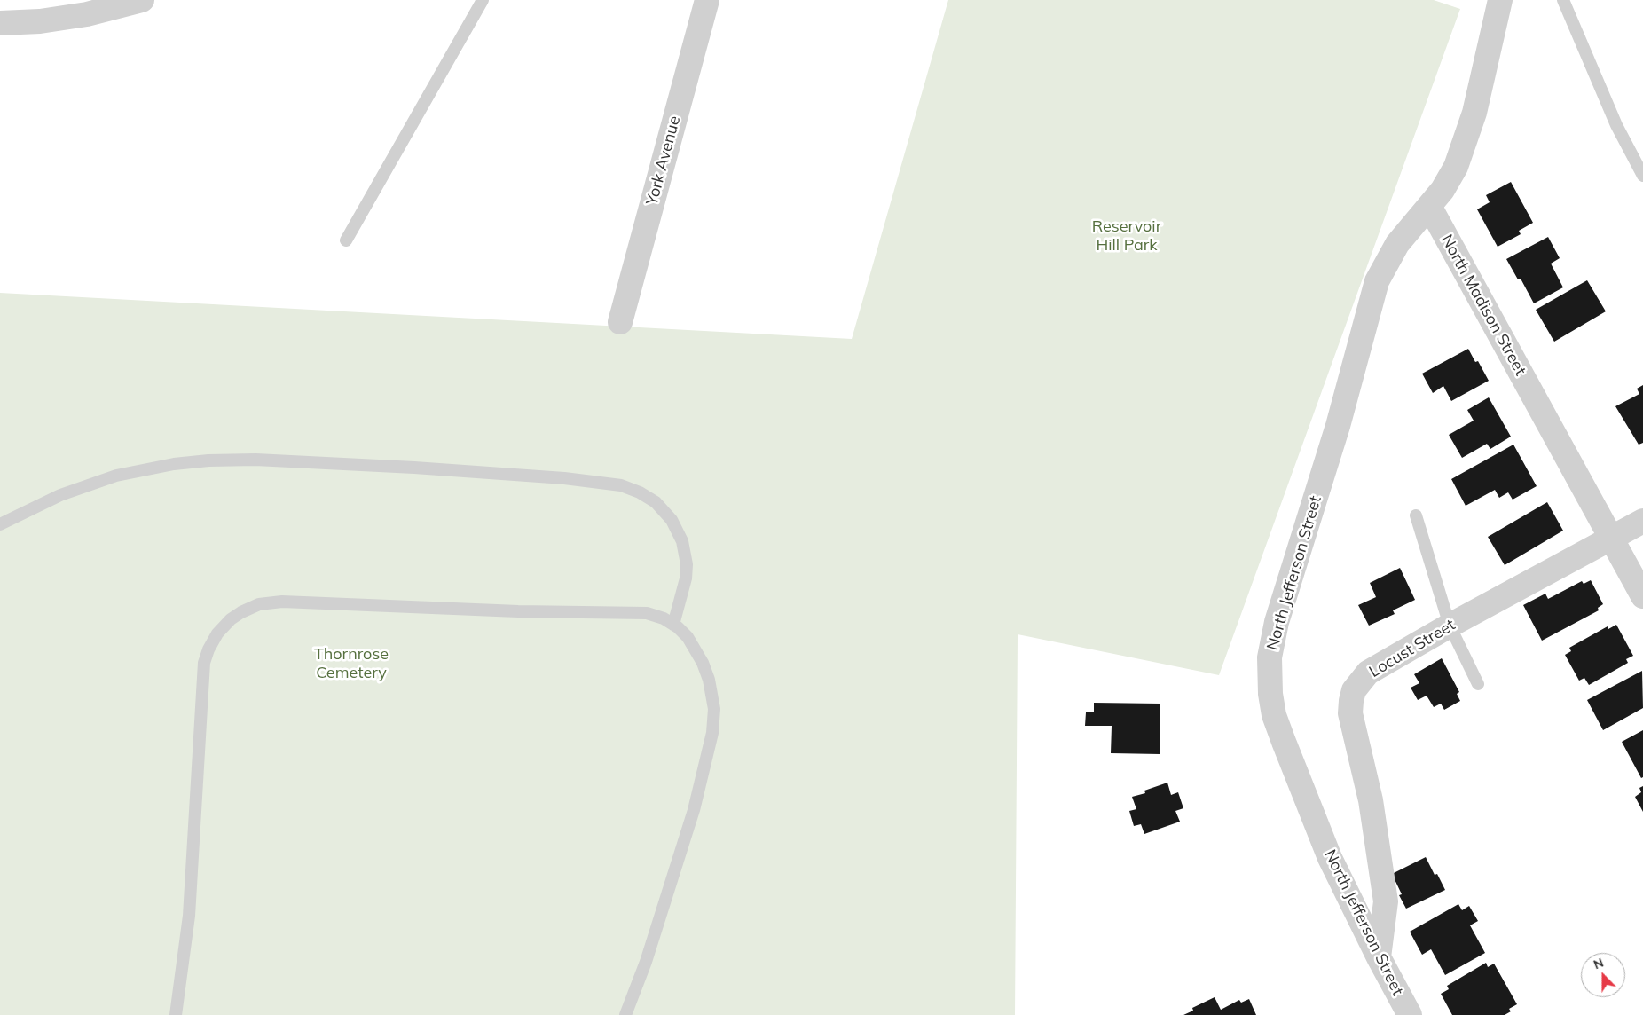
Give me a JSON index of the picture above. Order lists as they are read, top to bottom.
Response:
{
  "streets": {
    "street": [
      "York Avenue",
      "North Madison Street",
      "North Jefferson Street",
      "Locust Street"
    ]
  },
  "crossings": [
    ["North Madison Street", "North Jefferson Street"],
    ["North Madison Street", "Locust Street"],
    ["North Jefferson Street", "Locust Street"]
  ],
  "parks": ["Reservoir Hill Park", "Thornrose Cemetery"],
  "north": "top"
}
